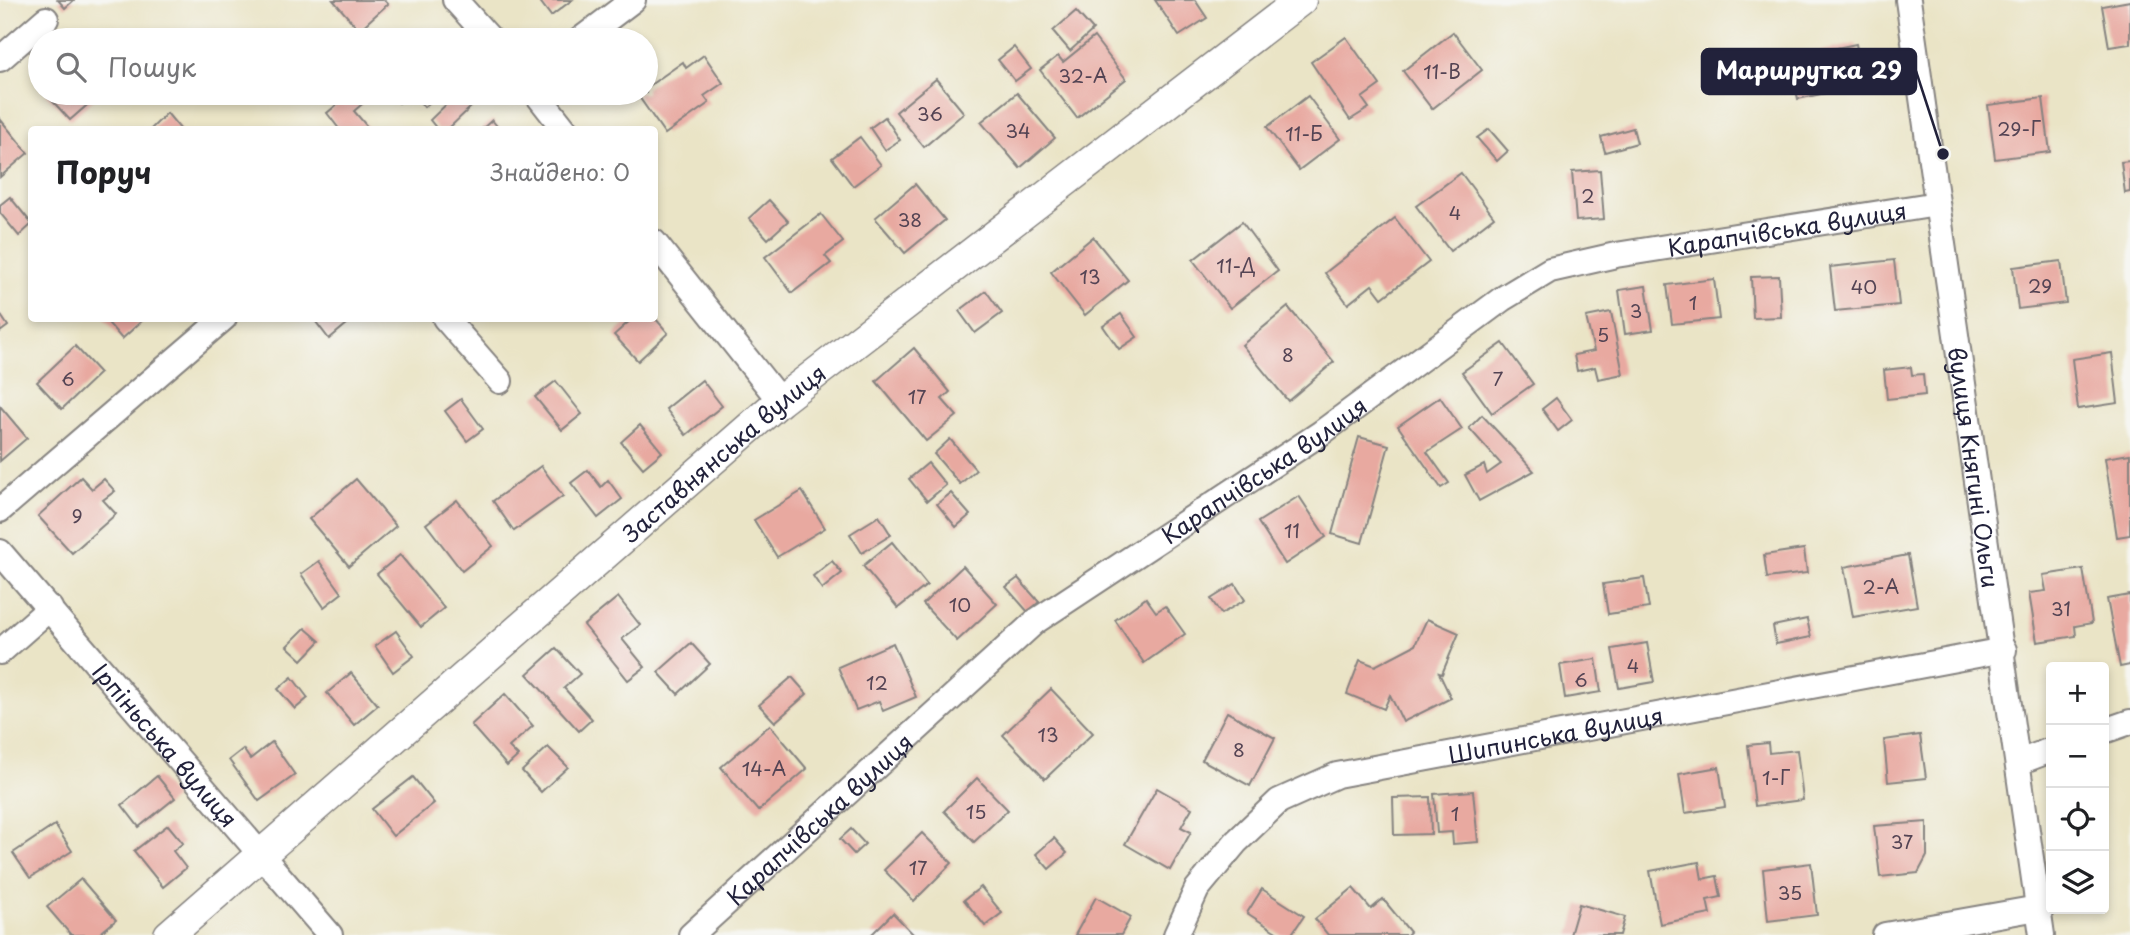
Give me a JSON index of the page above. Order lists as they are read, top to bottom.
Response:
{
  "streets": {
    "street": [
      "Карапчівська вулиця",
      "Заставнянська вулиця",
      "вулиця Княгині Ольги",
      "Шипинська вулиця",
      "Ірпіньська вулиця"
    ]
  },
  "crossings": [
    ["Карапчівська вулиця", "вулиця Княгині Ольги"],
    ["Заставнянська вулиця", "Ірпіньська вулиця"],
    ["вулиця Княгині Ольги", "Шипинська вулиця"]
  ],
  "places": ["Маршрутка 29"],
  "house_numbers": [
    "11-В",
    "32-А",
    "36",
    "29-Г",
    "34",
    "11-Б",
    "2",
    "4",
    "38",
    "11-Д",
    "13",
    "29",
    "40",
    "1",
    "3",
    "5",
    "8",
    "6",
    "7",
    "17",
    "9",
    "11",
    "2-А",
    "10",
    "31",
    "4",
    "6",
    "12",
    "13",
    "8",
    "14-А",
    "1-Г",
    "15",
    "1",
    "37",
    "17",
    "35"
  ],
  "page": {
    "search": "Пошук",
    "heading": ["Поруч", "Знайдено: 0"],
    "map_buttons": ["+", "−"]
  }
}
